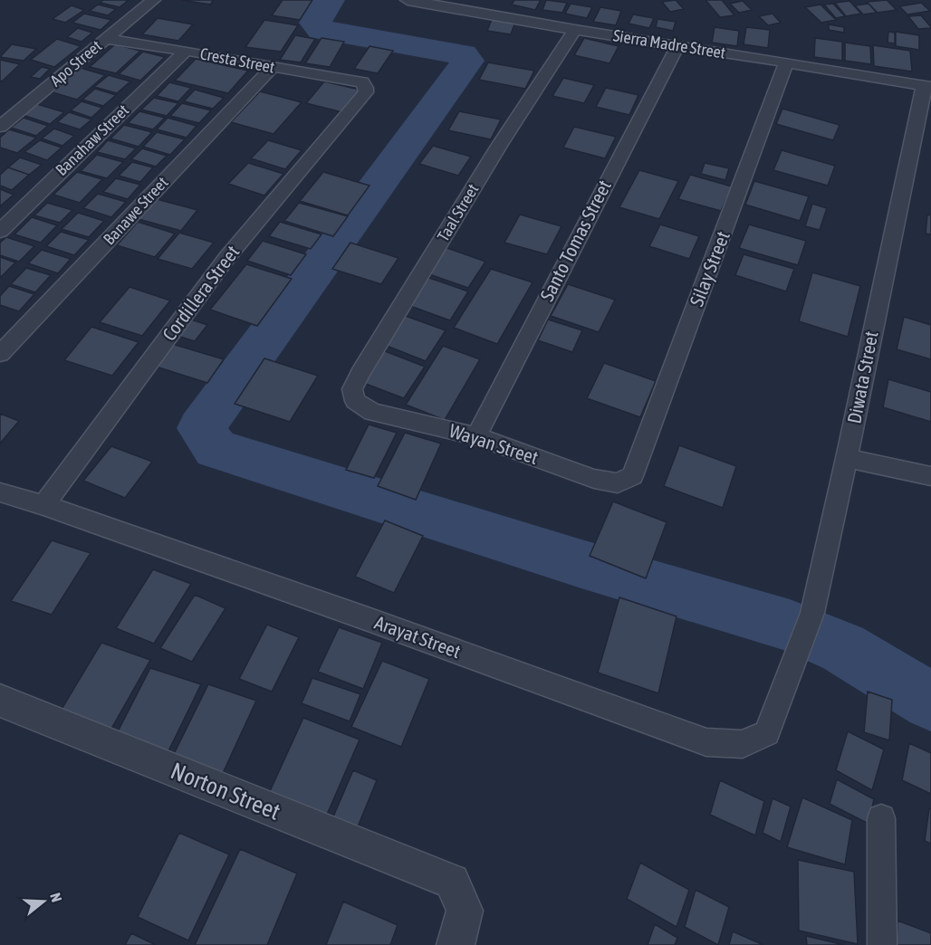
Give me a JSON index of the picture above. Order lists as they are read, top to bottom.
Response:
{
  "streets": {
    "street": [
      "Sierra Madre Street",
      "Cresta Street",
      "Apo Street",
      "Banahaw Street",
      "Banawe Street",
      "Taal Street",
      "Santo Tomas Street",
      "Silay Street",
      "Cordillera Street",
      "Diwata Street",
      "Wayan Street",
      "Arayat Street",
      "Norton Street"
    ]
  },
  "crossings": [
    ["Sierra Madre Street", "Taal Street"],
    ["Sierra Madre Street", "Santo Tomas Street"],
    ["Sierra Madre Street", "Silay Street"],
    ["Sierra Madre Street", "Diwata Street"],
    ["Cresta Street", "Apo Street"],
    ["Cresta Street", "Banahaw Street"],
    ["Cresta Street", "Banawe Street"],
    ["Cresta Street", "Cordillera Street"],
    ["Taal Street", "Wayan Street"],
    ["Santo Tomas Street", "Wayan Street"],
    ["Silay Street", "Wayan Street"],
    ["Cordillera Street", "Arayat Street"],
    ["Diwata Street", "Arayat Street"]
  ],
  "north": "right"
}
